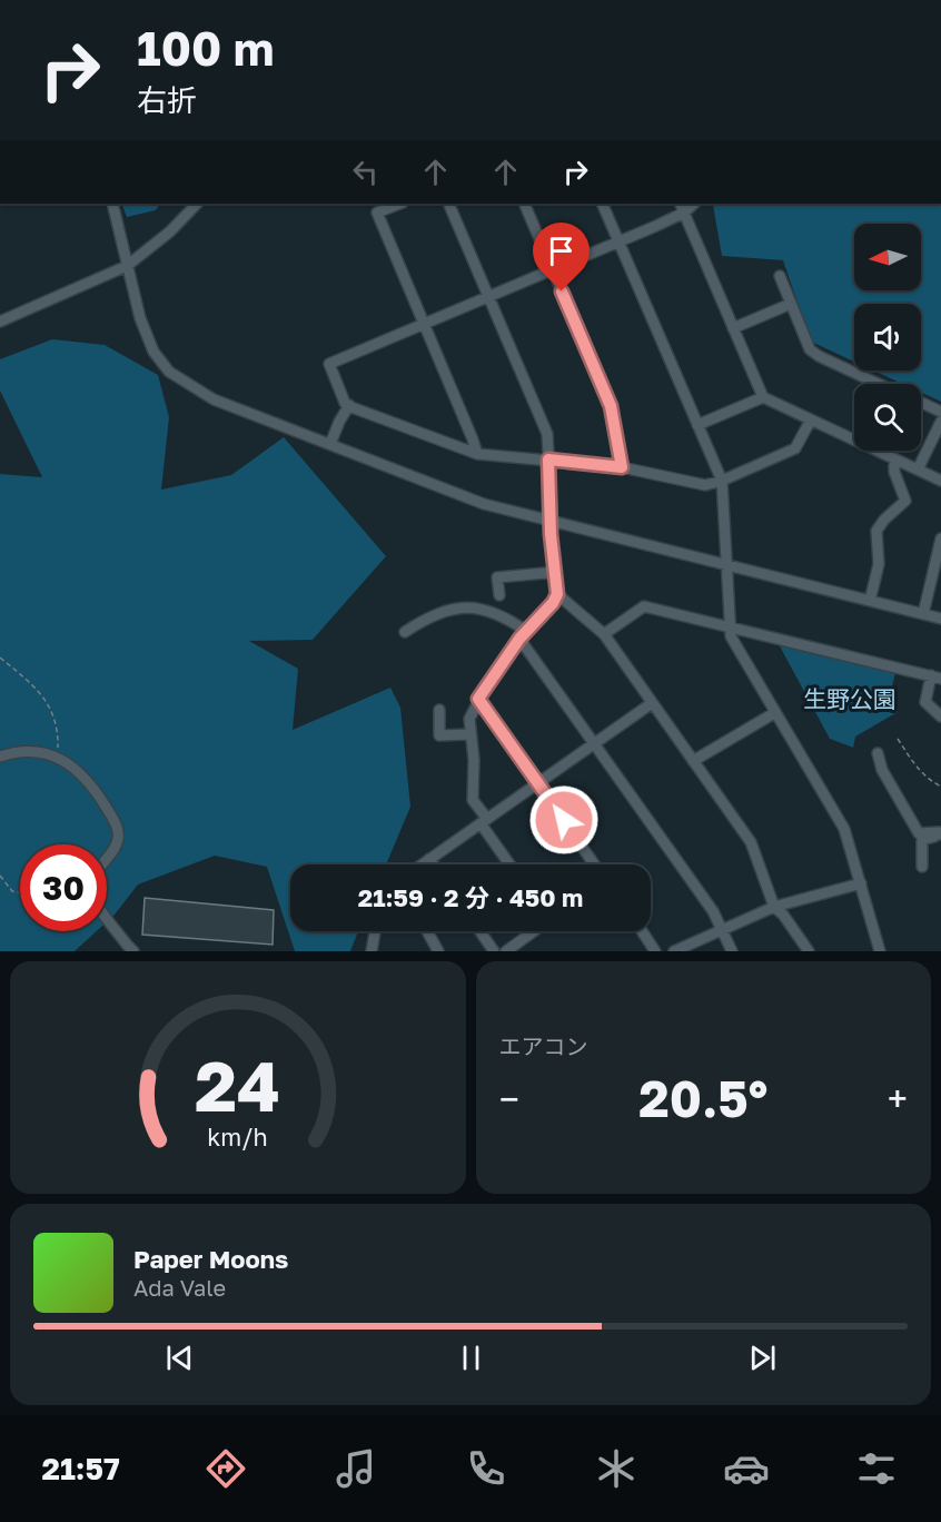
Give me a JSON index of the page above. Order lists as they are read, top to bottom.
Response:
{
  "parks": ["生野公園"],
  "north": "left",
  "page": {
    "turn": ["100 m", "右折"],
    "limit": "30",
    "trip": "21:59 · 2 分 · 450 m",
    "tile": "エアコン",
    "heat": ["−", "20.5°", "+"],
    "song": ["Paper Moons", "Ada Vale"],
    "tabs": "21:57",
    "gauge": ["24", "km/h"]
  }
}
